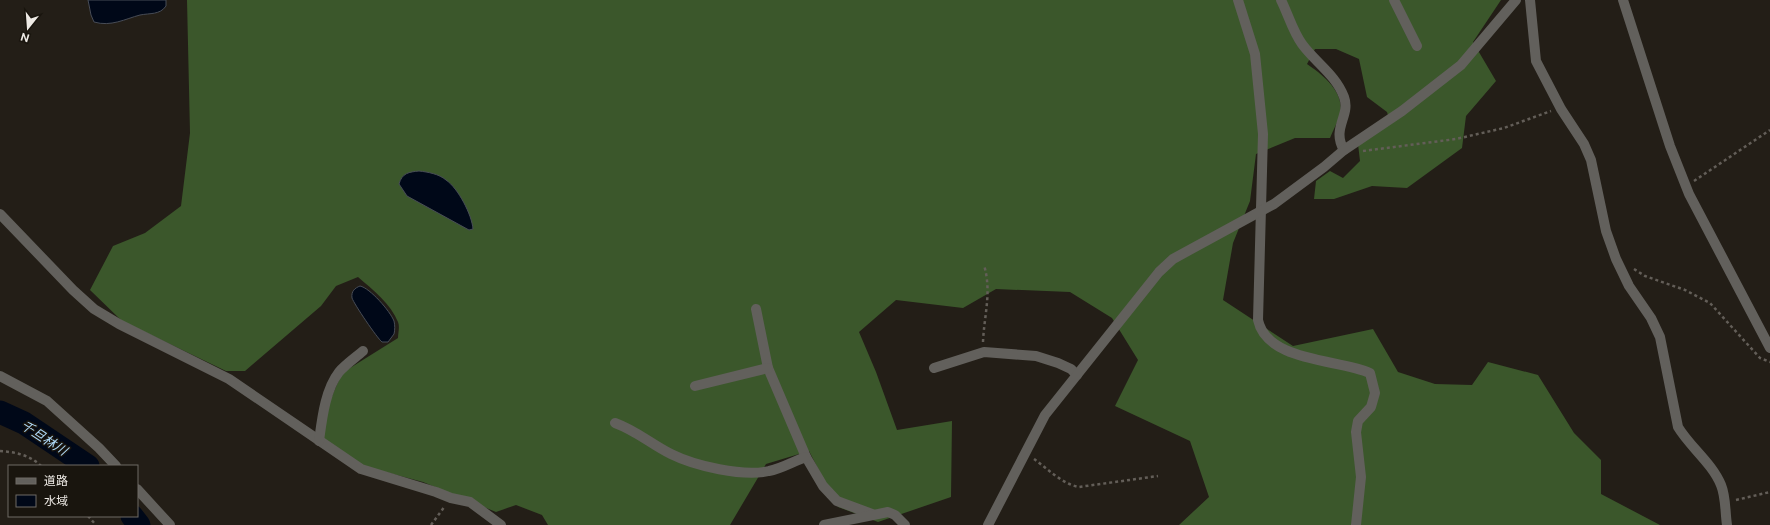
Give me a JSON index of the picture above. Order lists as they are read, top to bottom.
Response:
{
  "water": ["千旦林川"],
  "legend": ["道路", "水域"],
  "north": "bottom"
}
